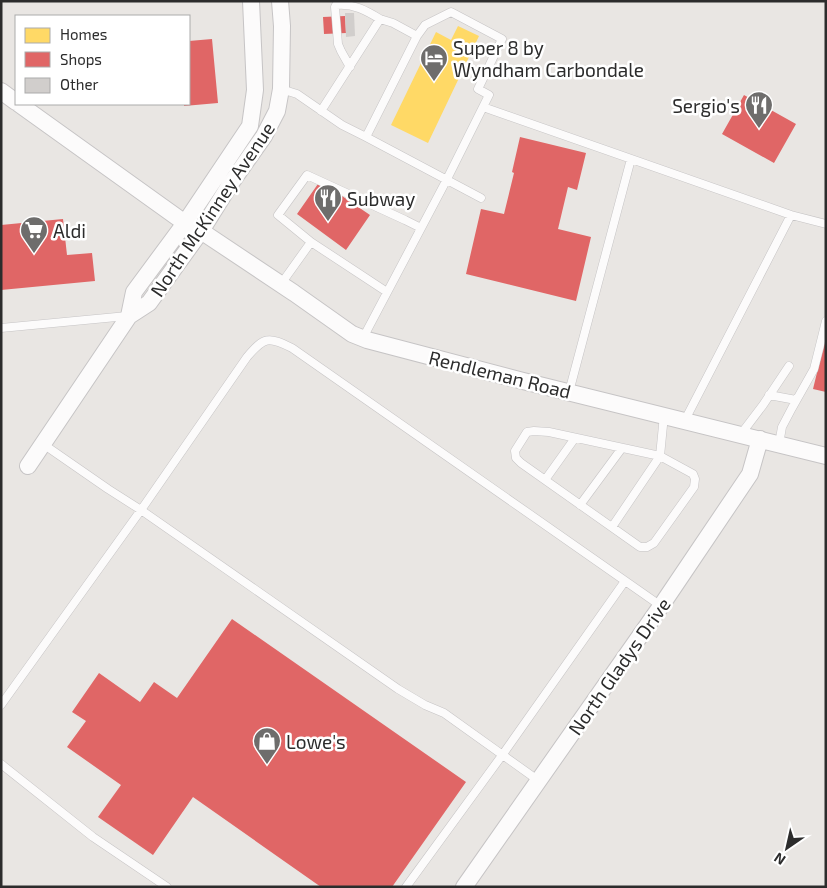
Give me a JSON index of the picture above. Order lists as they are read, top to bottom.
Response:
{
  "streets": {
    "street": ["North McKinney Avenue", "Rendleman Road", "North Gladys Drive"]
  },
  "crossings": [
    ["North McKinney Avenue", "Rendleman Road"],
    ["Rendleman Road", "North Gladys Drive"]
  ],
  "places": {
    "hotel": ["Super 8 by Wyndham Carbondale"],
    "restaurant": ["Sergio's", "Subway"],
    "supermarket": ["Aldi"],
    "shop": ["Lowe's"]
  },
  "legend": ["Homes", "Shops", "Other"],
  "north": "bottom left"
}
